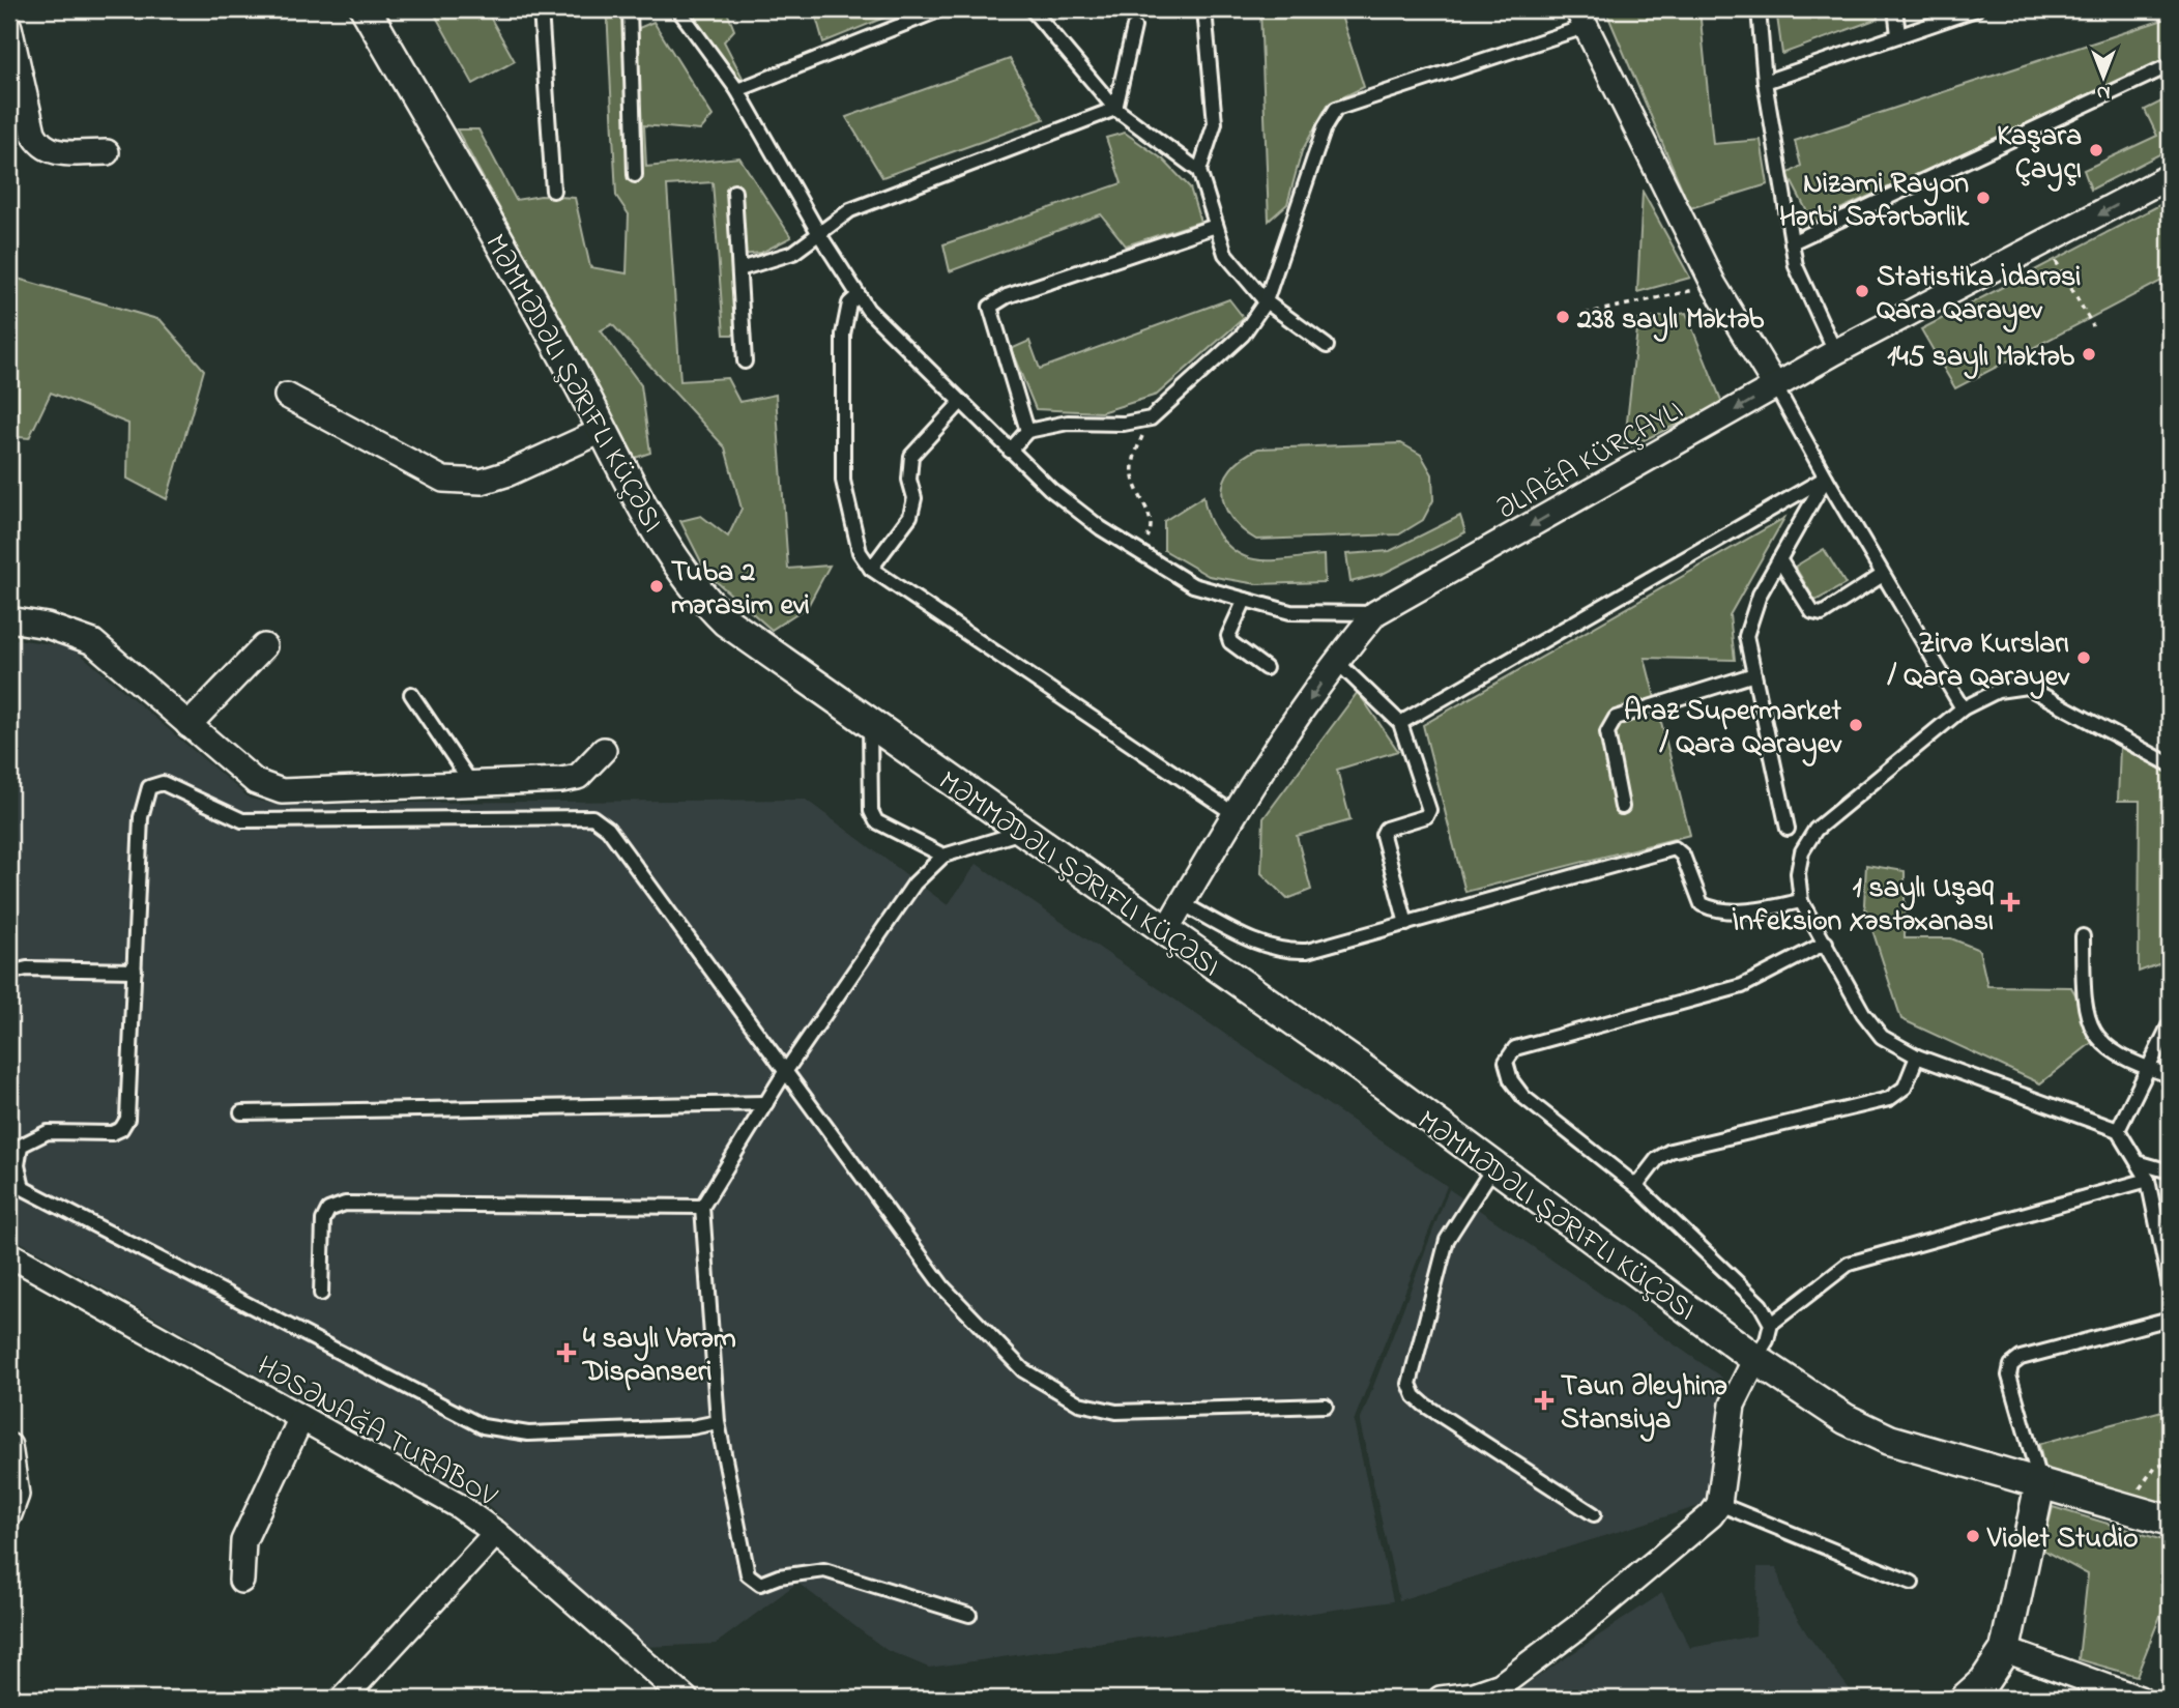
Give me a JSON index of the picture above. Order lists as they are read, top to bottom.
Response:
{
  "streets": {
    "street": ["MƏMMƏDƏLI ŞƏRIFLI KÜÇƏSI", "HƏSƏNAĞA TURABOV"]
  },
  "places": {
    "other": [
      "Kaşara Çayçı",
      "Nizami Rayon Hərbi Səfərbərlik",
      "Statistika İdarəsi Qara Qarayev",
      "238 saylı Məktəb",
      "145 saylı Məktəb",
      "Tuba 2 mərasim evi",
      "Zirvə Kursları / Qara Qarayev",
      "Araz Supermarket / Qara Qarayev",
      "Violet Studio"
    ],
    "health": ["1 saylı Uşaq İnfeksion Xəstəxanası", "4 saylı Vərəm Dispanseri", "Taun Əleyhinə Stansiya"]
  },
  "north": "bottom"
}
